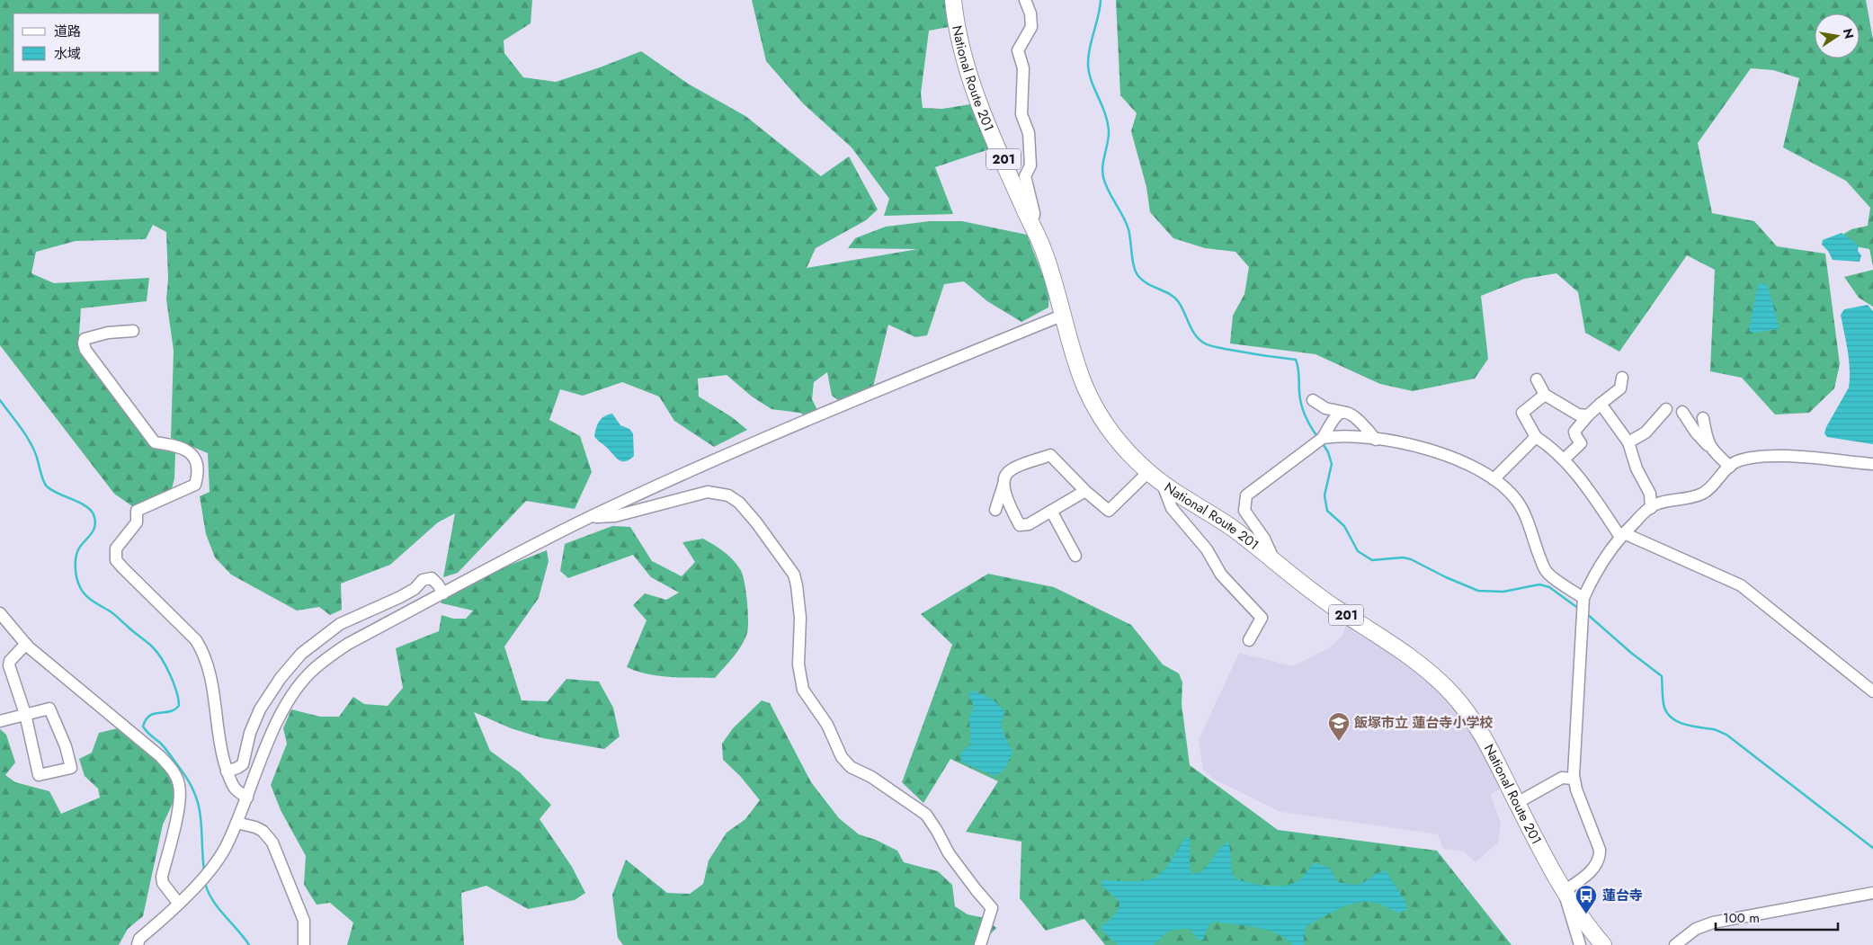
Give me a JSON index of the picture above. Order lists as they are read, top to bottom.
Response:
{
  "streets": {
    "highway": ["National Route 201", "201"]
  },
  "places": {
    "school or university": ["飯塚市立 蓮台寺小学校"],
    "bus stop": ["蓮台寺"]
  },
  "legend": ["道路", "水域"],
  "scale_bar": "100 m",
  "north": "right"
}
